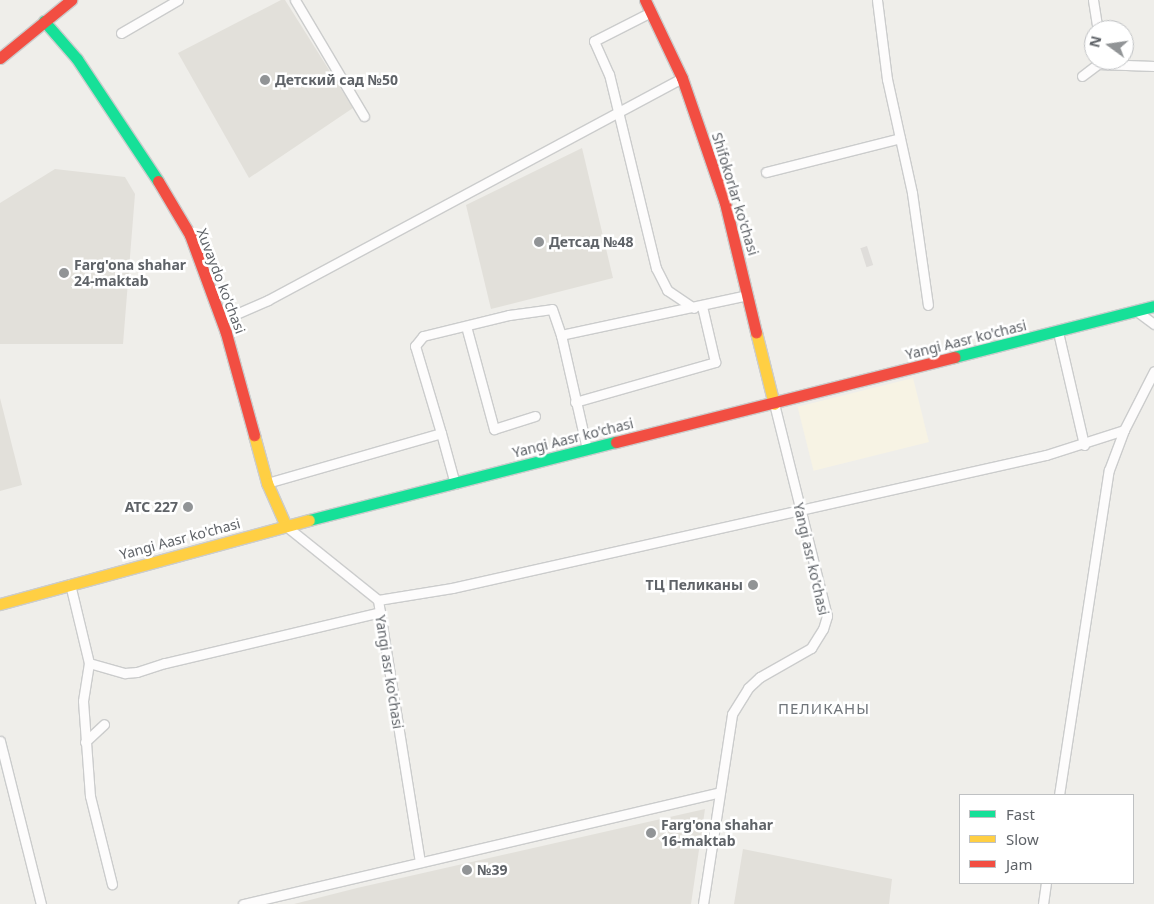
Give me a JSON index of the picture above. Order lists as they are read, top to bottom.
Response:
{
  "streets": {
    "main road": ["Shifokorlar ko'chasi", "Xuvaydo ko'chasi", "Yangi Aasr ko'chasi"],
    "street": ["Yangi asr ko'chasi"]
  },
  "crossings": [
    ["Shifokorlar ko'chasi", "Yangi Aasr ko'chasi"],
    ["Shifokorlar ko'chasi", "Yangi asr ko'chasi"],
    ["Xuvaydo ko'chasi", "Yangi Aasr ko'chasi"],
    ["Xuvaydo ko'chasi", "Yangi asr ko'chasi"],
    ["Yangi Aasr ko'chasi", "Yangi asr ko'chasi"]
  ],
  "districts": ["ПЕЛИКАНЫ"],
  "places": [
    "Детский сад №50",
    "Детсад №48",
    "Farg'ona shahar 24-maktab",
    "АТС 227",
    "ТЦ Пеликаны",
    "Farg'ona shahar 16-maktab",
    "№39"
  ],
  "legend": ["Fast", "Slow", "Jam"],
  "north": "left"
}
